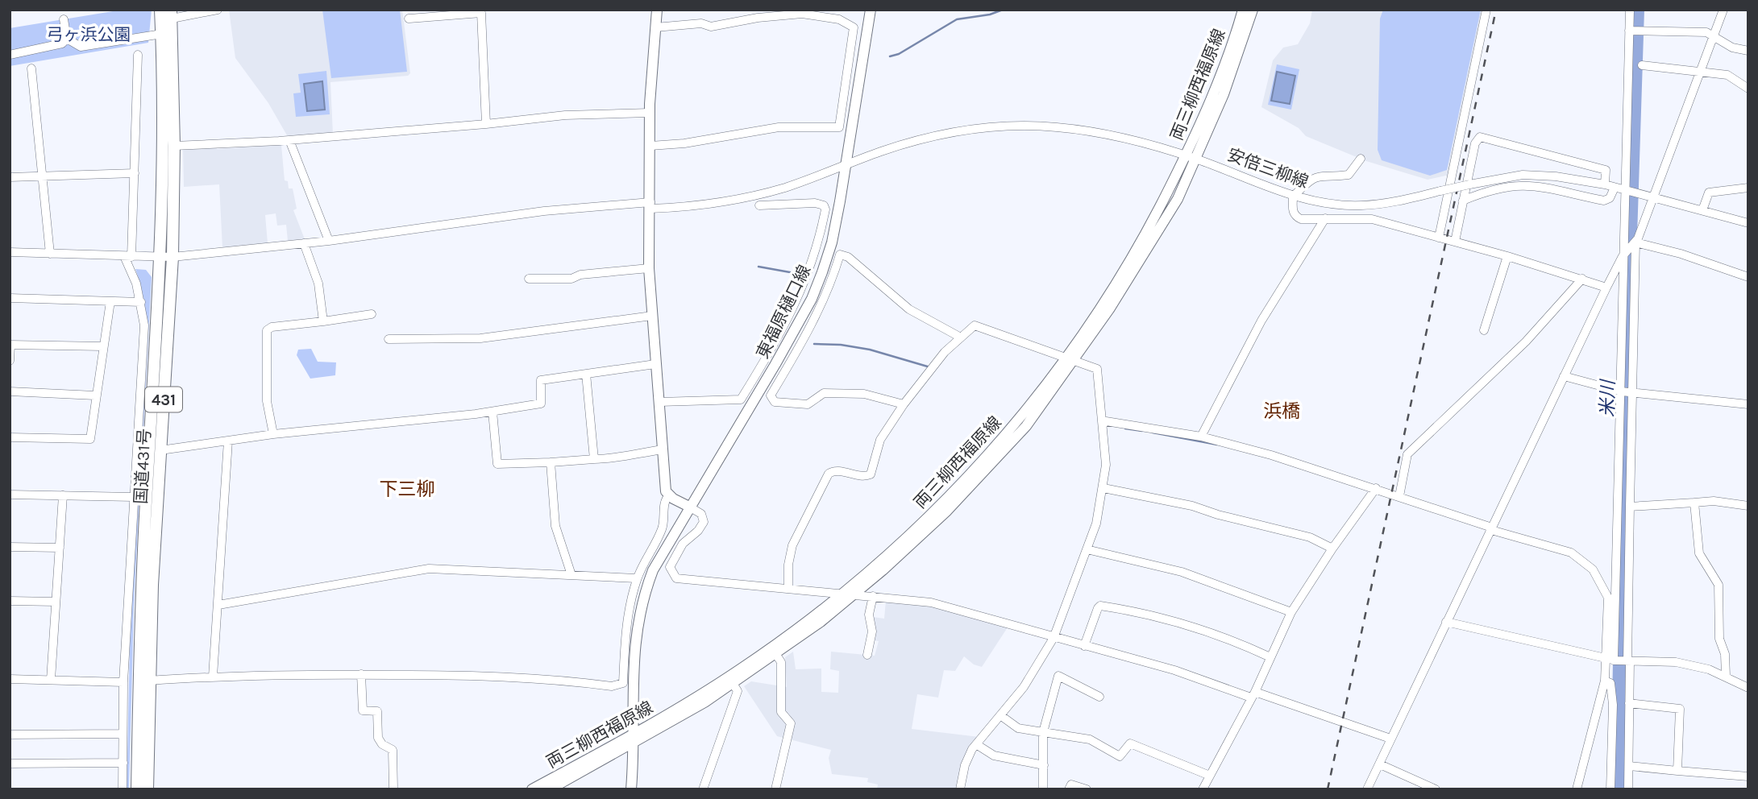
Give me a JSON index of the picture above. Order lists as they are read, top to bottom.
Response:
{
  "streets": {
    "highway": ["431", "国道431号"],
    "main road": ["両三柳西福原線", "東福原樋口線"],
    "street": ["安倍三柳線"]
  },
  "crossings": [
    ["両三柳西福原線", "安倍三柳線"],
    ["両三柳西福原線", "東福原樋口線"],
    ["安倍三柳線", "東福原樋口線"],
    ["安倍三柳線", "国道431号"]
  ],
  "districts": ["浜橋", "下三柳"],
  "water": ["米川"],
  "parks": ["弓ヶ浜公園"]
}
